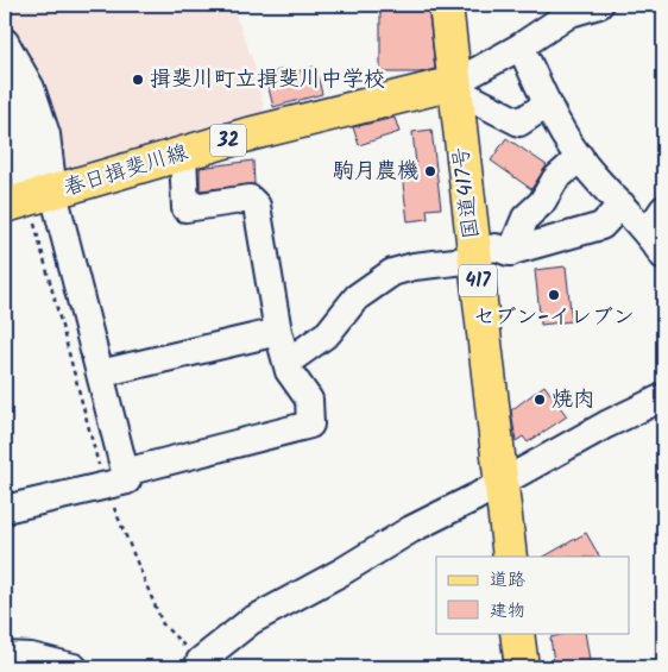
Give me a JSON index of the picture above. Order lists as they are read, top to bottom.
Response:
{
  "streets": {
    "main road": [
      "32",
      "春日揖斐川線",
      "国道417号",
      "417"
    ]
  },
  "crossings": [
    ["春日揖斐川線", "国道417号"]
  ],
  "places": [
    "揖斐川町立揖斐川中学校",
    "駒月農機",
    "セブン-イレブン",
    "焼肉"
  ],
  "legend": ["道路", "建物"]
}
